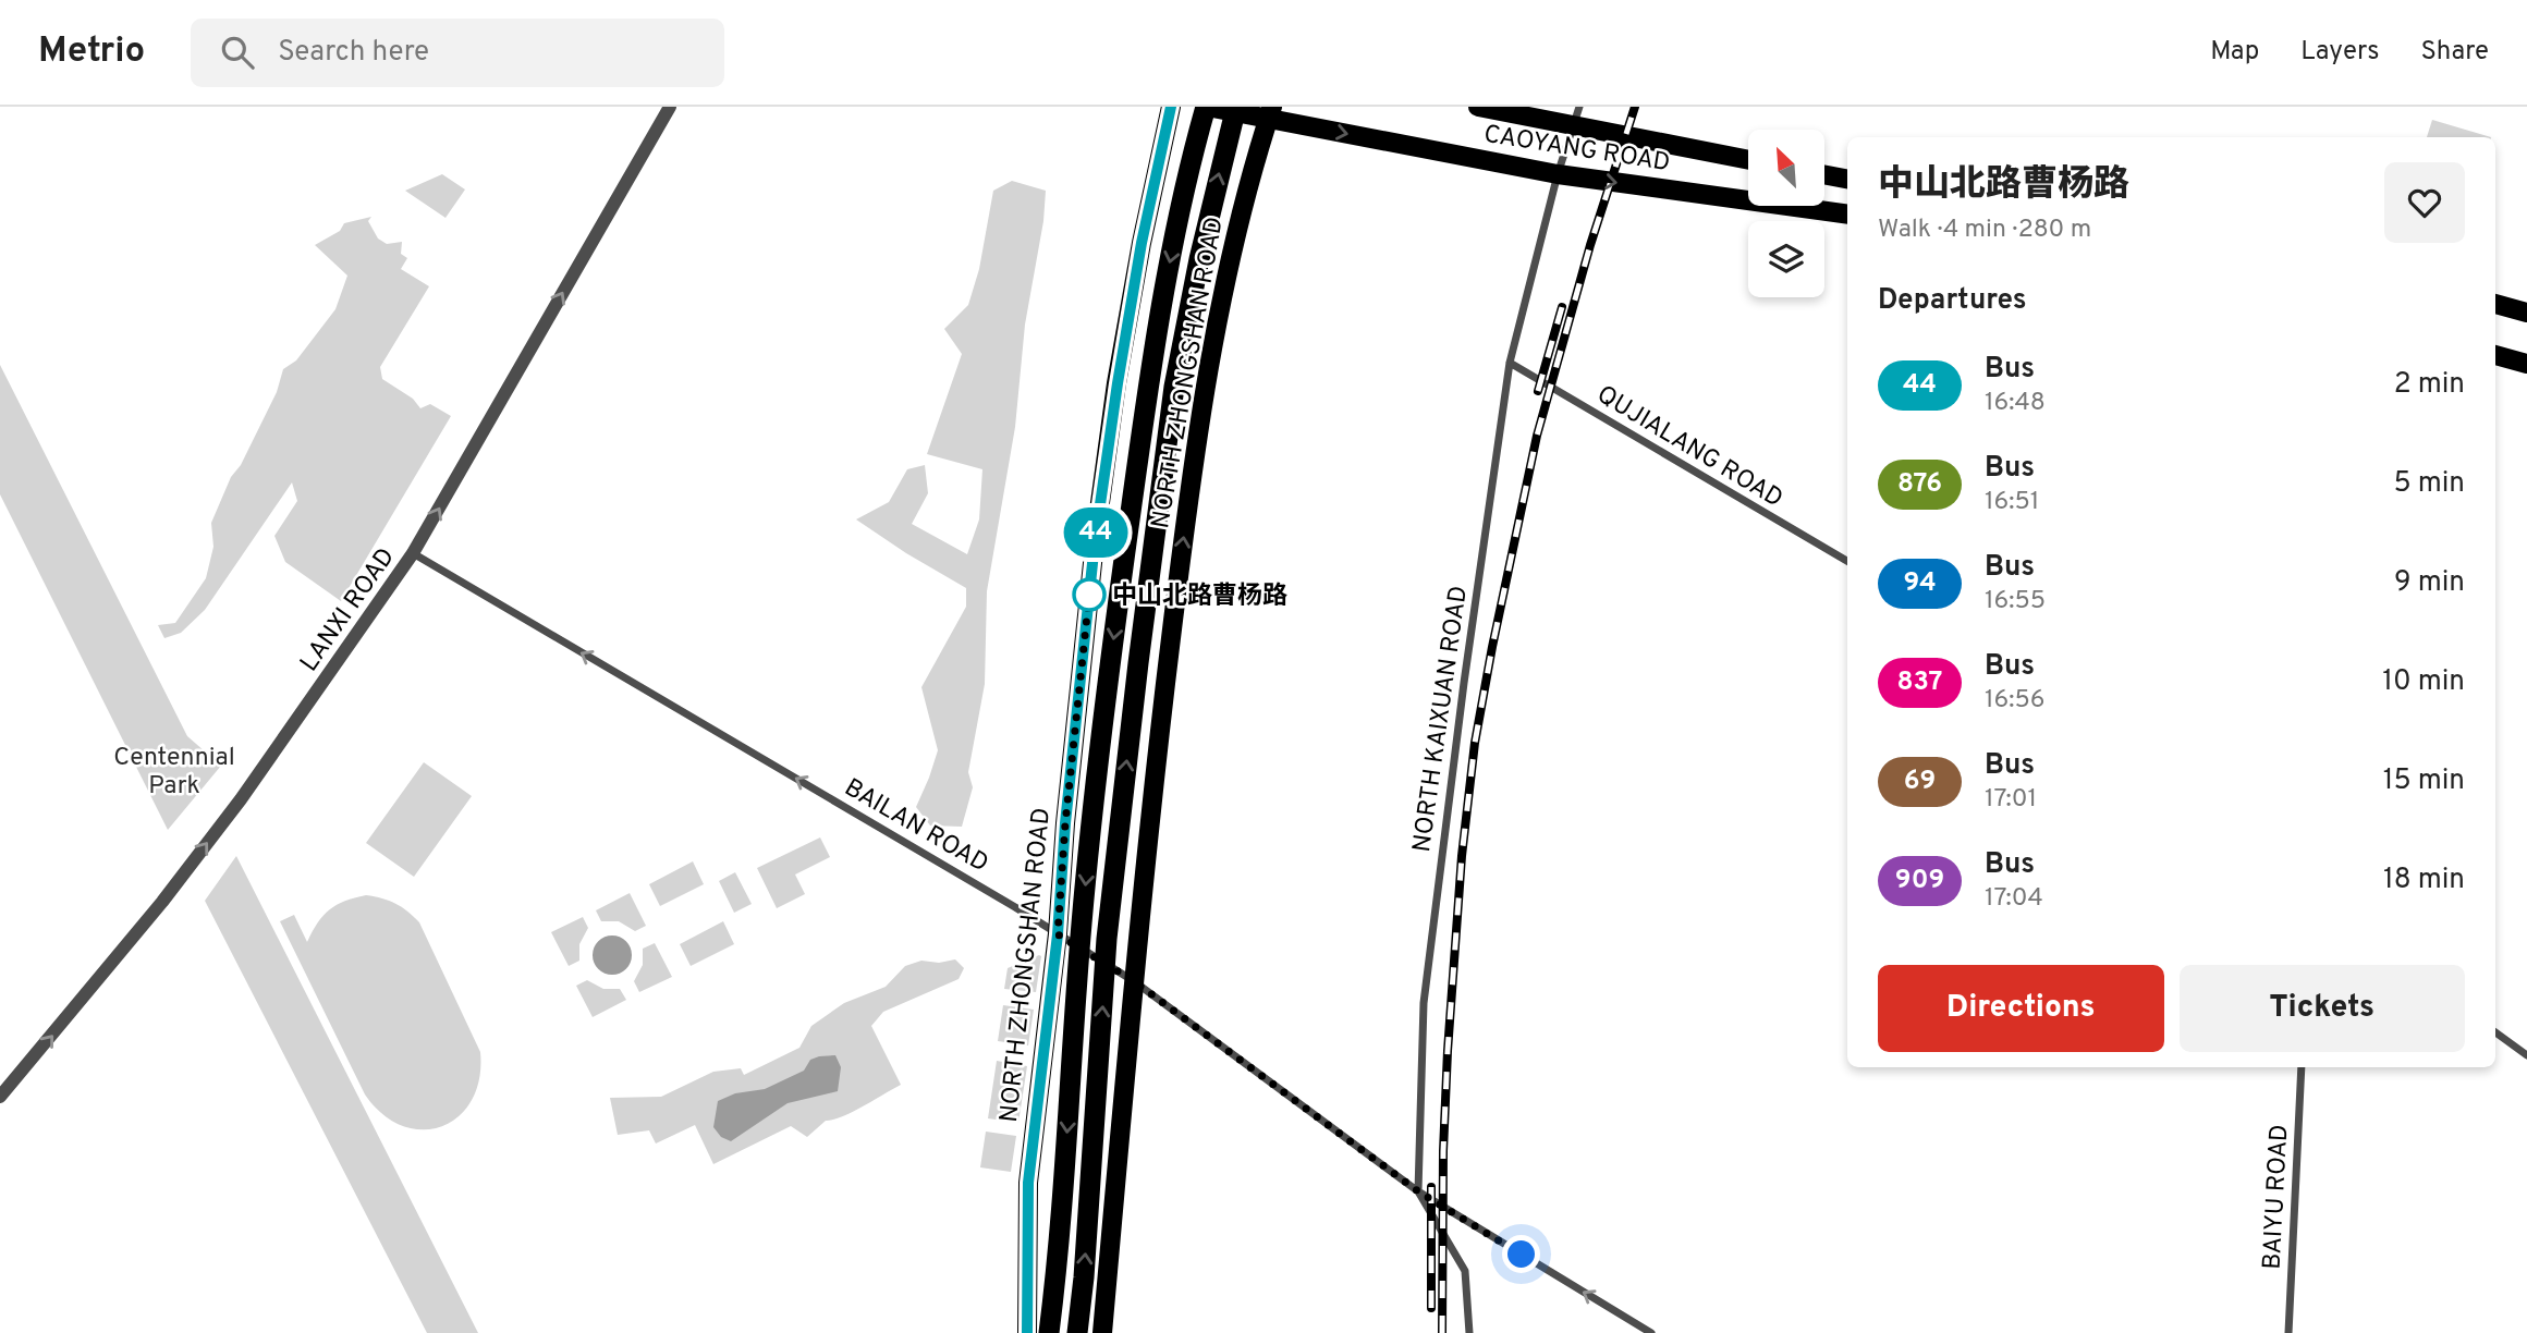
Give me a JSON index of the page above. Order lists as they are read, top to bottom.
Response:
{
  "streets": {
    "main road": ["CAOYANG ROAD", "NORTH ZHONGSHAN ROAD"],
    "street": [
      "QUJIALANG ROAD",
      "LANXI ROAD",
      "NORTH KAIXUAN ROAD",
      "BAILAN ROAD",
      "BAIYU ROAD"
    ]
  },
  "crossings": [
    ["CAOYANG ROAD", "NORTH ZHONGSHAN ROAD"],
    ["CAOYANG ROAD", "NORTH KAIXUAN ROAD"],
    ["NORTH ZHONGSHAN ROAD", "BAILAN ROAD"],
    ["QUJIALANG ROAD", "NORTH KAIXUAN ROAD"],
    ["LANXI ROAD", "BAILAN ROAD"],
    ["NORTH KAIXUAN ROAD", "BAILAN ROAD"]
  ],
  "one_way": ["LANXI ROAD", "BAILAN ROAD"],
  "parks": ["Centennial Park"],
  "places": ["中山北路曹杨路"],
  "lines": ["bus line 44"],
  "north": "top left",
  "page": {
    "header": "Metrio",
    "search": "Search here",
    "nav": ["Map", "Layers", "Share"],
    "on_map": "44",
    "heading": [
      ["中山北路曹杨路", "Walk · 4 min · 280 m"],
      "Departures"
    ],
    "list": [
      {
        "mark": "44",
        "name": "Bus",
        "note": "16:48",
        "value": "2 min"
      },
      {
        "mark": "876",
        "name": "Bus",
        "note": "16:51",
        "value": "5 min"
      },
      {
        "mark": "94",
        "name": "Bus",
        "note": "16:55",
        "value": "9 min"
      },
      {
        "mark": "837",
        "name": "Bus",
        "note": "16:56",
        "value": "10 min"
      },
      {
        "mark": "69",
        "name": "Bus",
        "note": "17:01",
        "value": "15 min"
      },
      {
        "mark": "909",
        "name": "Bus",
        "note": "17:04",
        "value": "18 min"
      }
    ],
    "buttons": ["Directions", "Tickets"]
  }
}
